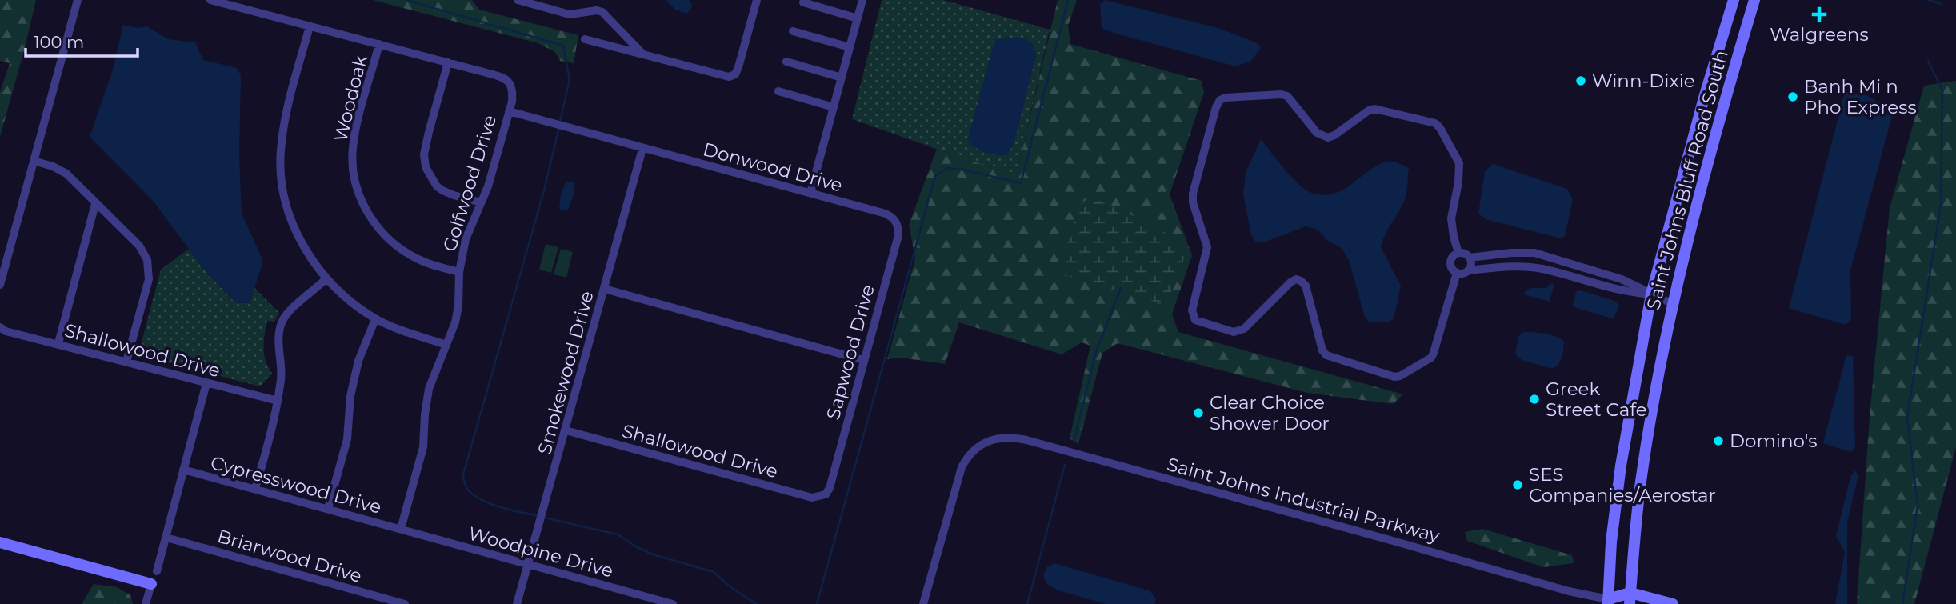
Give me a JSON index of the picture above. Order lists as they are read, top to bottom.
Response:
{
  "streets": {
    "main road": ["Saint Johns Bluff Road South"],
    "street": [
      "Woodoak",
      "Donwood Drive",
      "Golfwood Drive",
      "Shallowood Drive",
      "Sapwood Drive",
      "Smokewood Drive",
      "Cypresswood Drive",
      "Saint Johns Industrial Parkway",
      "Woodpine Drive",
      "Briarwood Drive"
    ]
  },
  "crossings": [
    ["Woodoak", "Golfwood Drive"],
    ["Donwood Drive", "Golfwood Drive"],
    ["Donwood Drive", "Sapwood Drive"],
    ["Donwood Drive", "Smokewood Drive"],
    ["Saint Johns Bluff Road South", "Saint Johns Industrial Parkway"],
    ["Golfwood Drive", "Cypresswood Drive"],
    ["Golfwood Drive", "Woodpine Drive"],
    ["Shallowood Drive", "Sapwood Drive"],
    ["Shallowood Drive", "Smokewood Drive"],
    ["Smokewood Drive", "Woodpine Drive"],
    ["Cypresswood Drive", "Woodpine Drive"]
  ],
  "places": {
    "health": ["Walgreens"],
    "other": [
      "Winn-Dixie",
      "Banh Mi n Pho Express",
      "Greek Street Cafe",
      "Clear Choice Shower Door",
      "Domino's",
      "SES Companies/Aerostar"
    ]
  },
  "scale_bar": "100 m"
}
